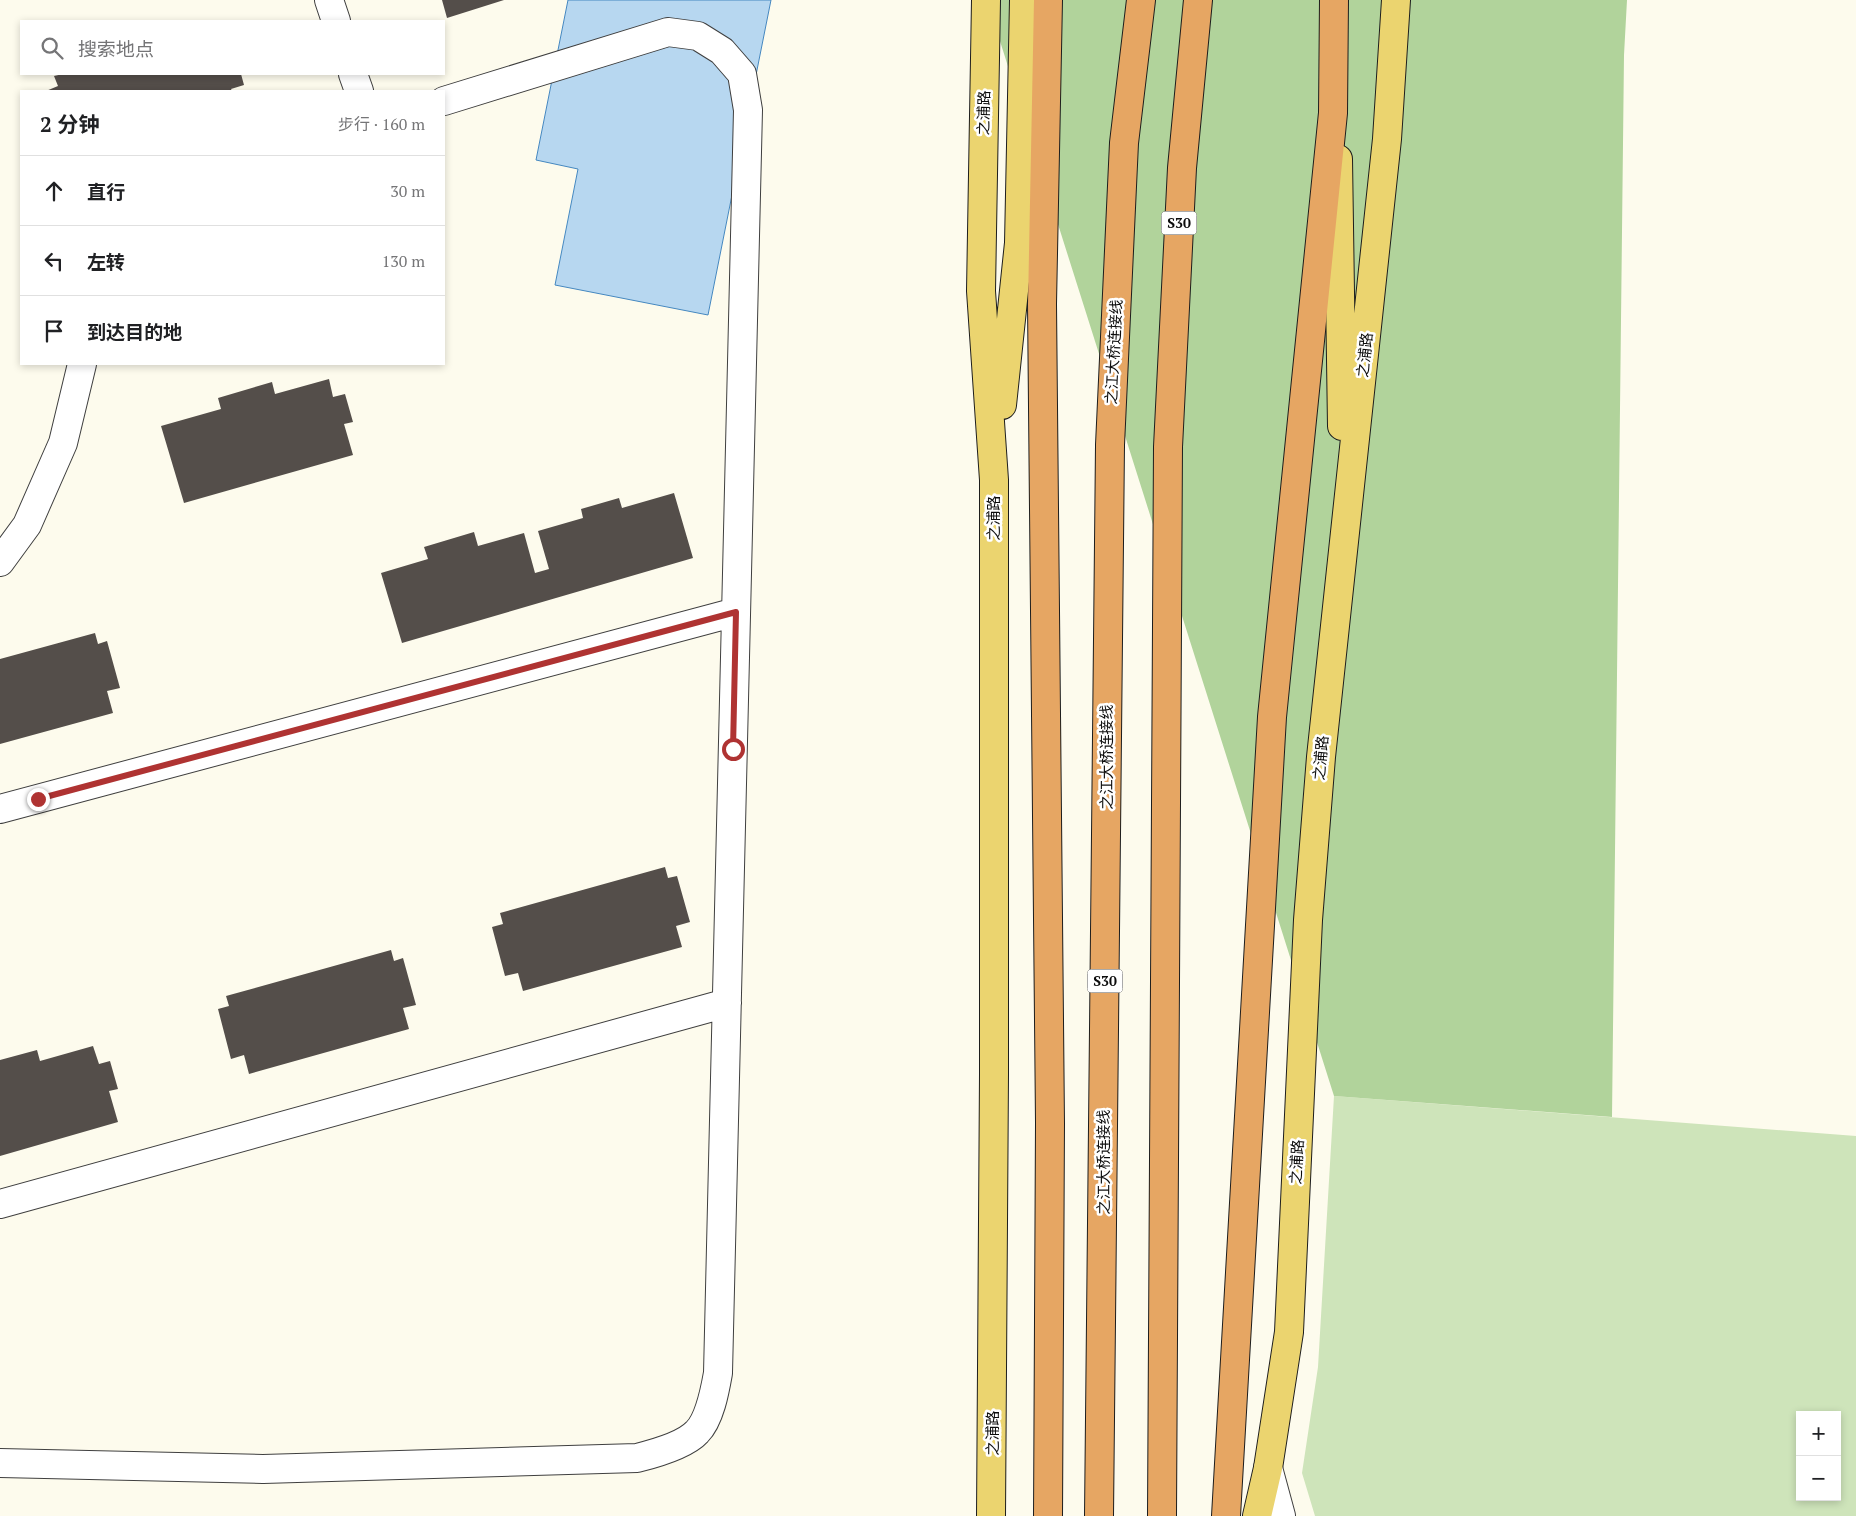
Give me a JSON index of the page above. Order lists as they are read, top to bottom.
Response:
{
  "streets": {
    "highway": ["S30", "之江大桥连接线"],
    "main road": ["之浦路"]
  },
  "page": {
    "search": "搜索地点",
    "heading": ["2 分钟", "步行 · 160 m"],
    "list": [
      ["直行", "30 m"],
      ["左转", "130 m"],
      "到达目的地"
    ],
    "map_buttons": ["+", "−"]
  }
}
